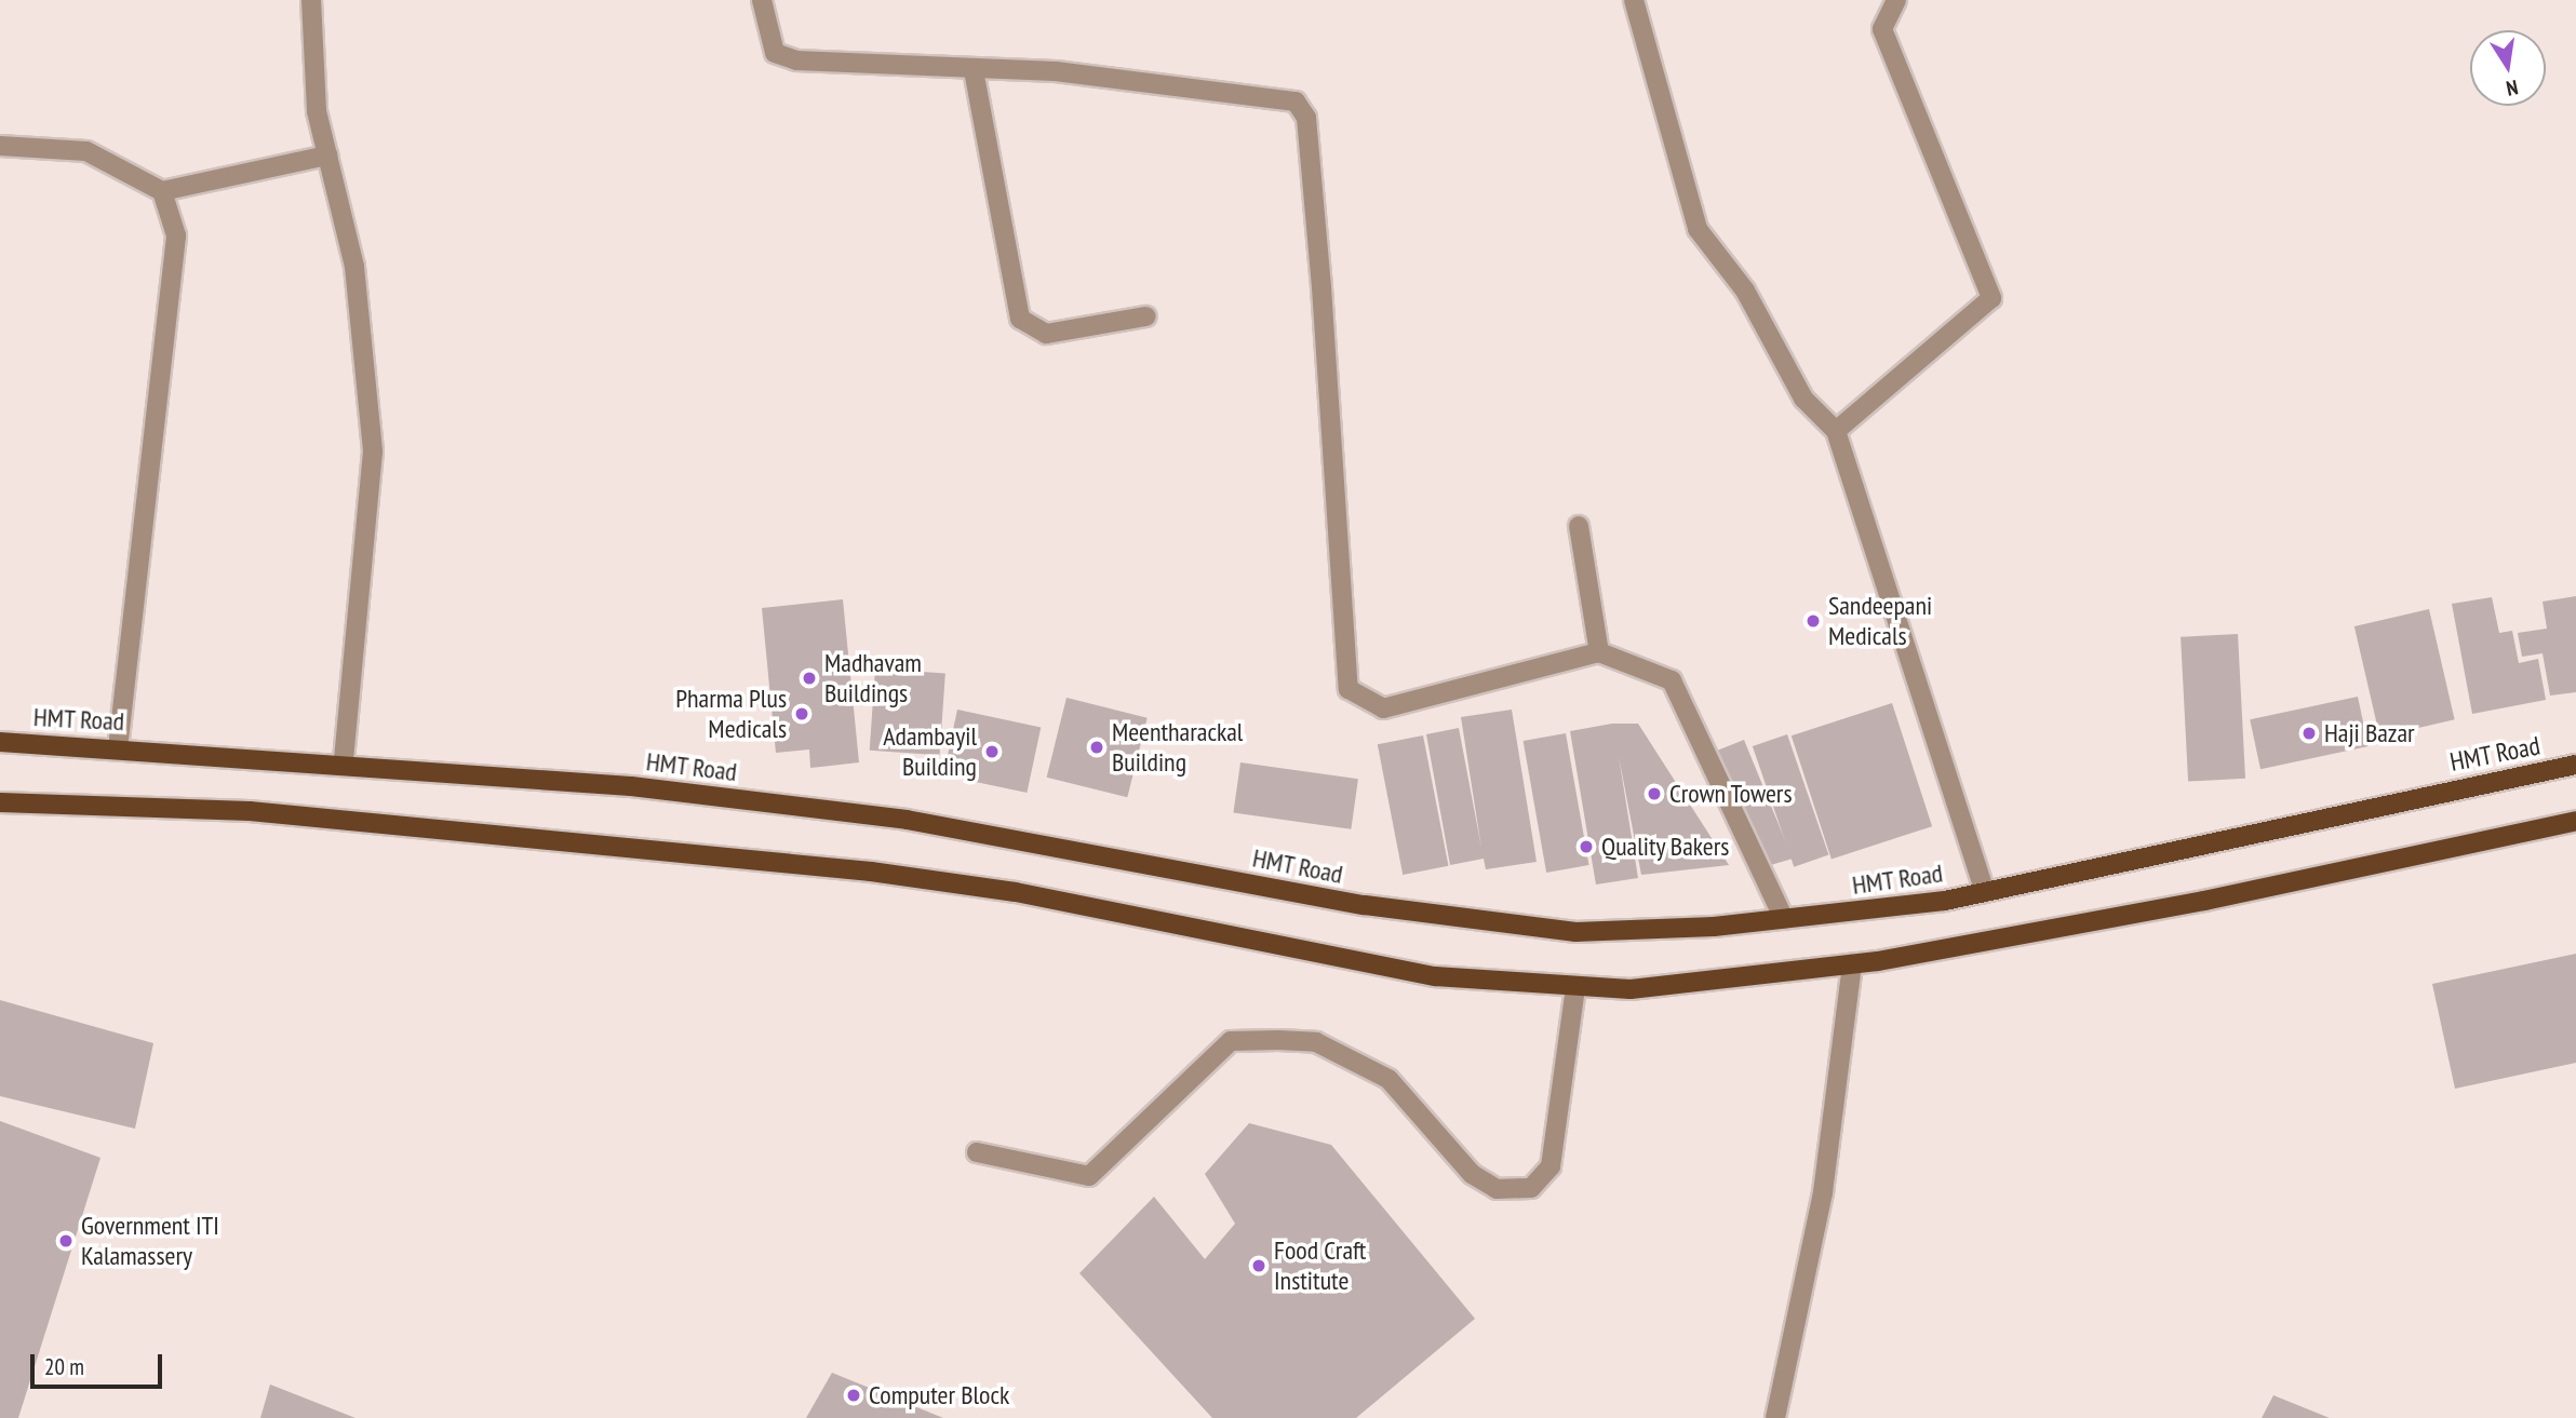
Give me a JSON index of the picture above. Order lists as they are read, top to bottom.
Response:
{
  "streets": {
    "main road": ["HMT Road"]
  },
  "places": [
    "Sandeepani Medicals",
    "Madhavam Buildings",
    "Pharma Plus Medicals",
    "Haji Bazar",
    "Meentharackal Building",
    "Adambayil Building",
    "Crown Towers",
    "Quality Bakers",
    "Government ITI Kalamassery",
    "Food Craft Institute",
    "Computer Block"
  ],
  "scale_bar": "20 m",
  "north": "bottom"
}
